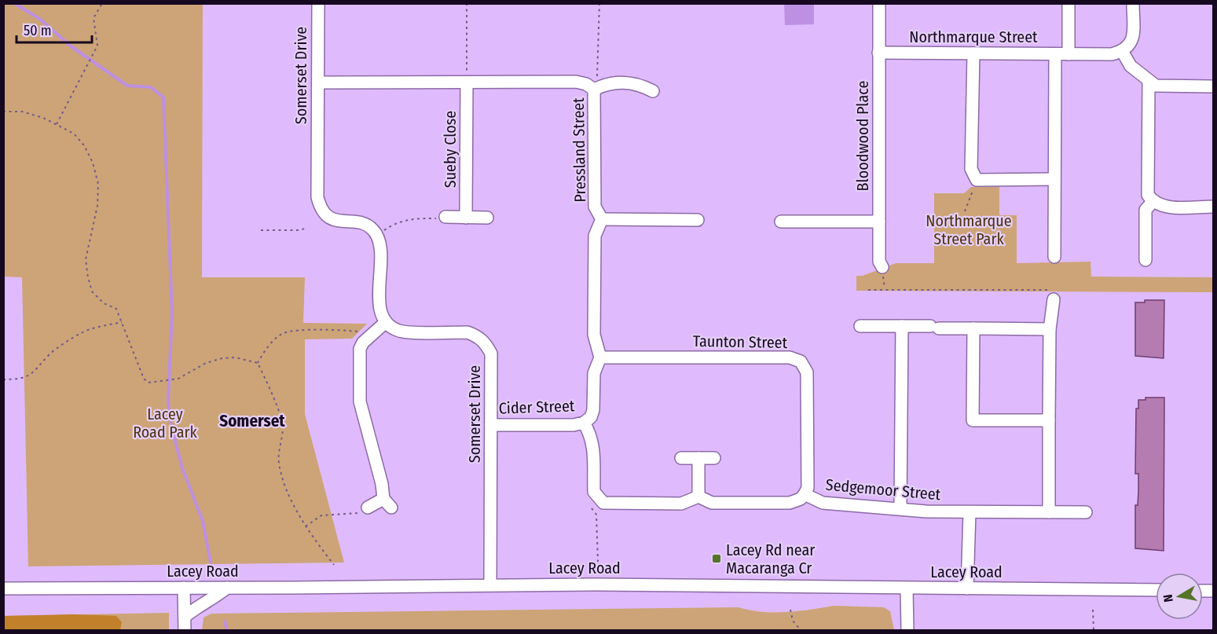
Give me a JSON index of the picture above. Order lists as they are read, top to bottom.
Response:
{
  "streets": {
    "street": [
      "Northmarque Street",
      "Somerset Drive",
      "Bloodwood Place",
      "Sueby Close",
      "Pressland Street",
      "Taunton Street",
      "Cider Street",
      "Sedgemoor Street",
      "Lacey Road"
    ]
  },
  "crossings": [
    ["Northmarque Street", "Bloodwood Place"],
    ["Somerset Drive", "Pressland Street"],
    ["Somerset Drive", "Cider Street"],
    ["Somerset Drive", "Lacey Road"],
    ["Sueby Close", "Pressland Street"],
    ["Pressland Street", "Taunton Street"],
    ["Taunton Street", "Sedgemoor Street"]
  ],
  "districts": ["Somerset"],
  "parks": ["Northmarque Street Park", "Lacey Road Park"],
  "places": {
    "transit": ["Lacey Rd near Macaranga Cr"]
  },
  "scale_bar": "50 m",
  "north": "left"
}
